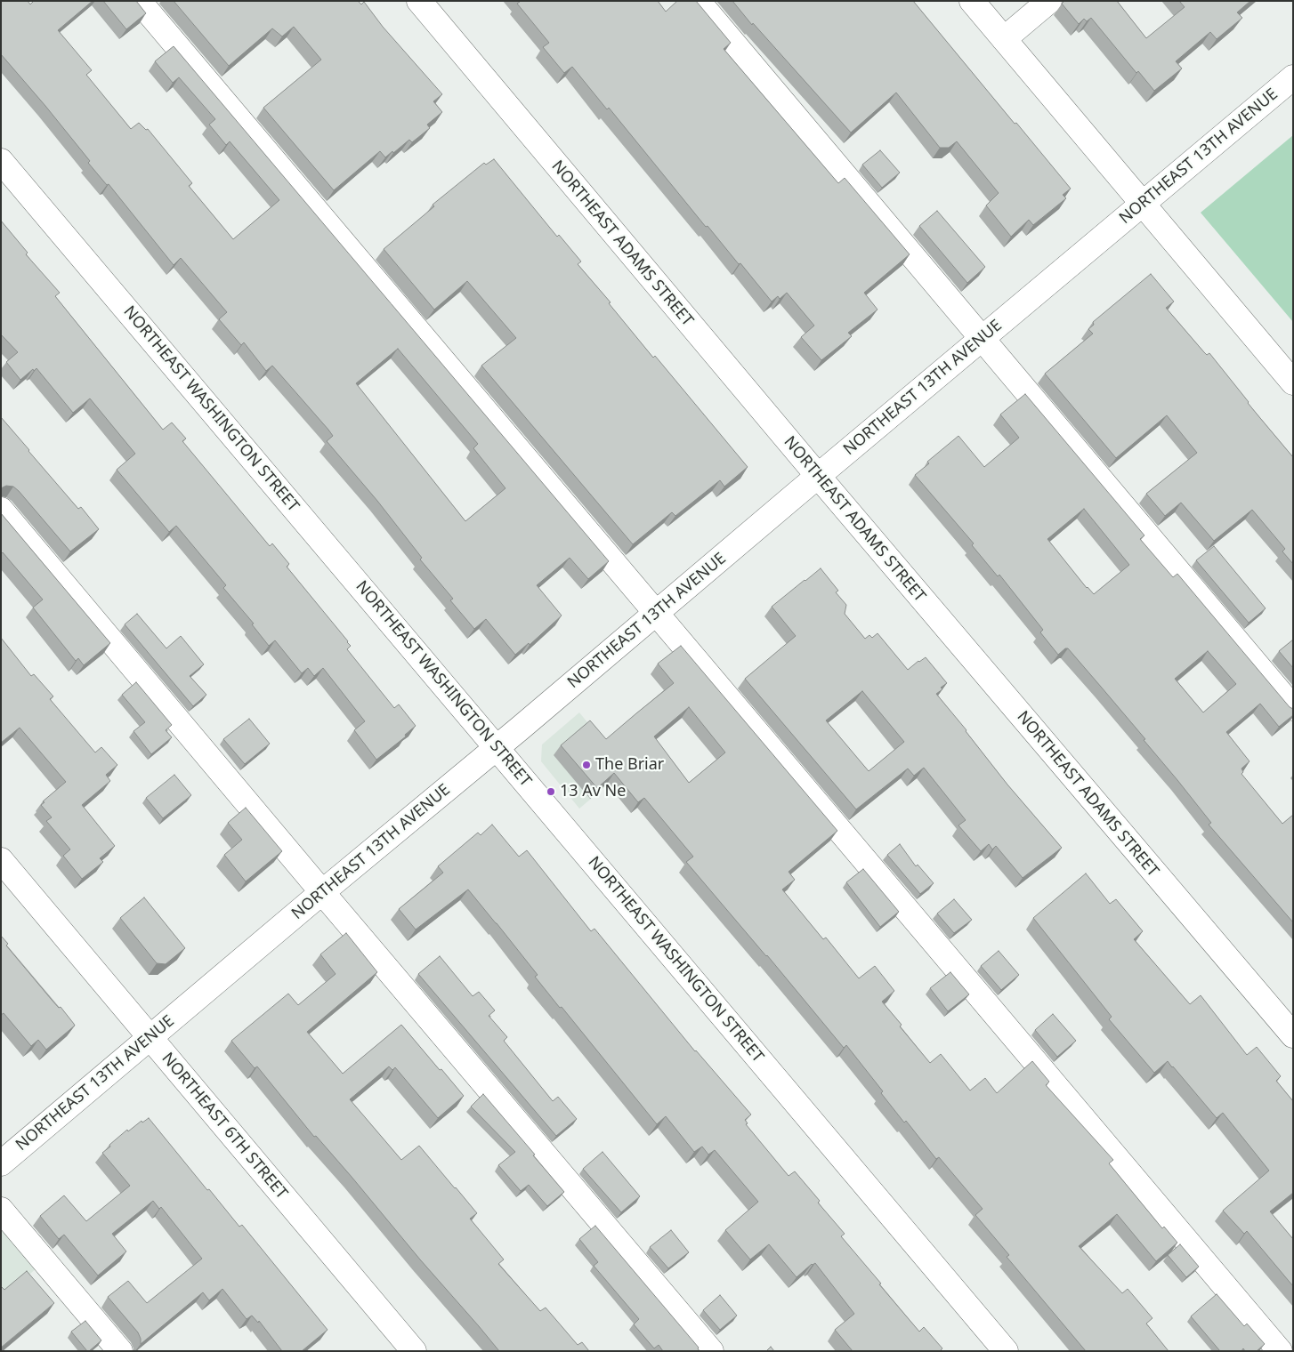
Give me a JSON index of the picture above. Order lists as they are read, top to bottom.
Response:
{
  "streets": {
    "street": [
      "NORTHEAST 13TH AVENUE",
      "NORTHEAST ADAMS STREET",
      "NORTHEAST WASHINGTON STREET",
      "NORTHEAST 6TH STREET"
    ]
  },
  "crossings": [
    ["NORTHEAST 13TH AVENUE", "NORTHEAST ADAMS STREET"],
    ["NORTHEAST 13TH AVENUE", "NORTHEAST WASHINGTON STREET"],
    ["NORTHEAST 13TH AVENUE", "NORTHEAST 6TH STREET"]
  ],
  "places": ["The Briar", "13 Av Ne"]
}
